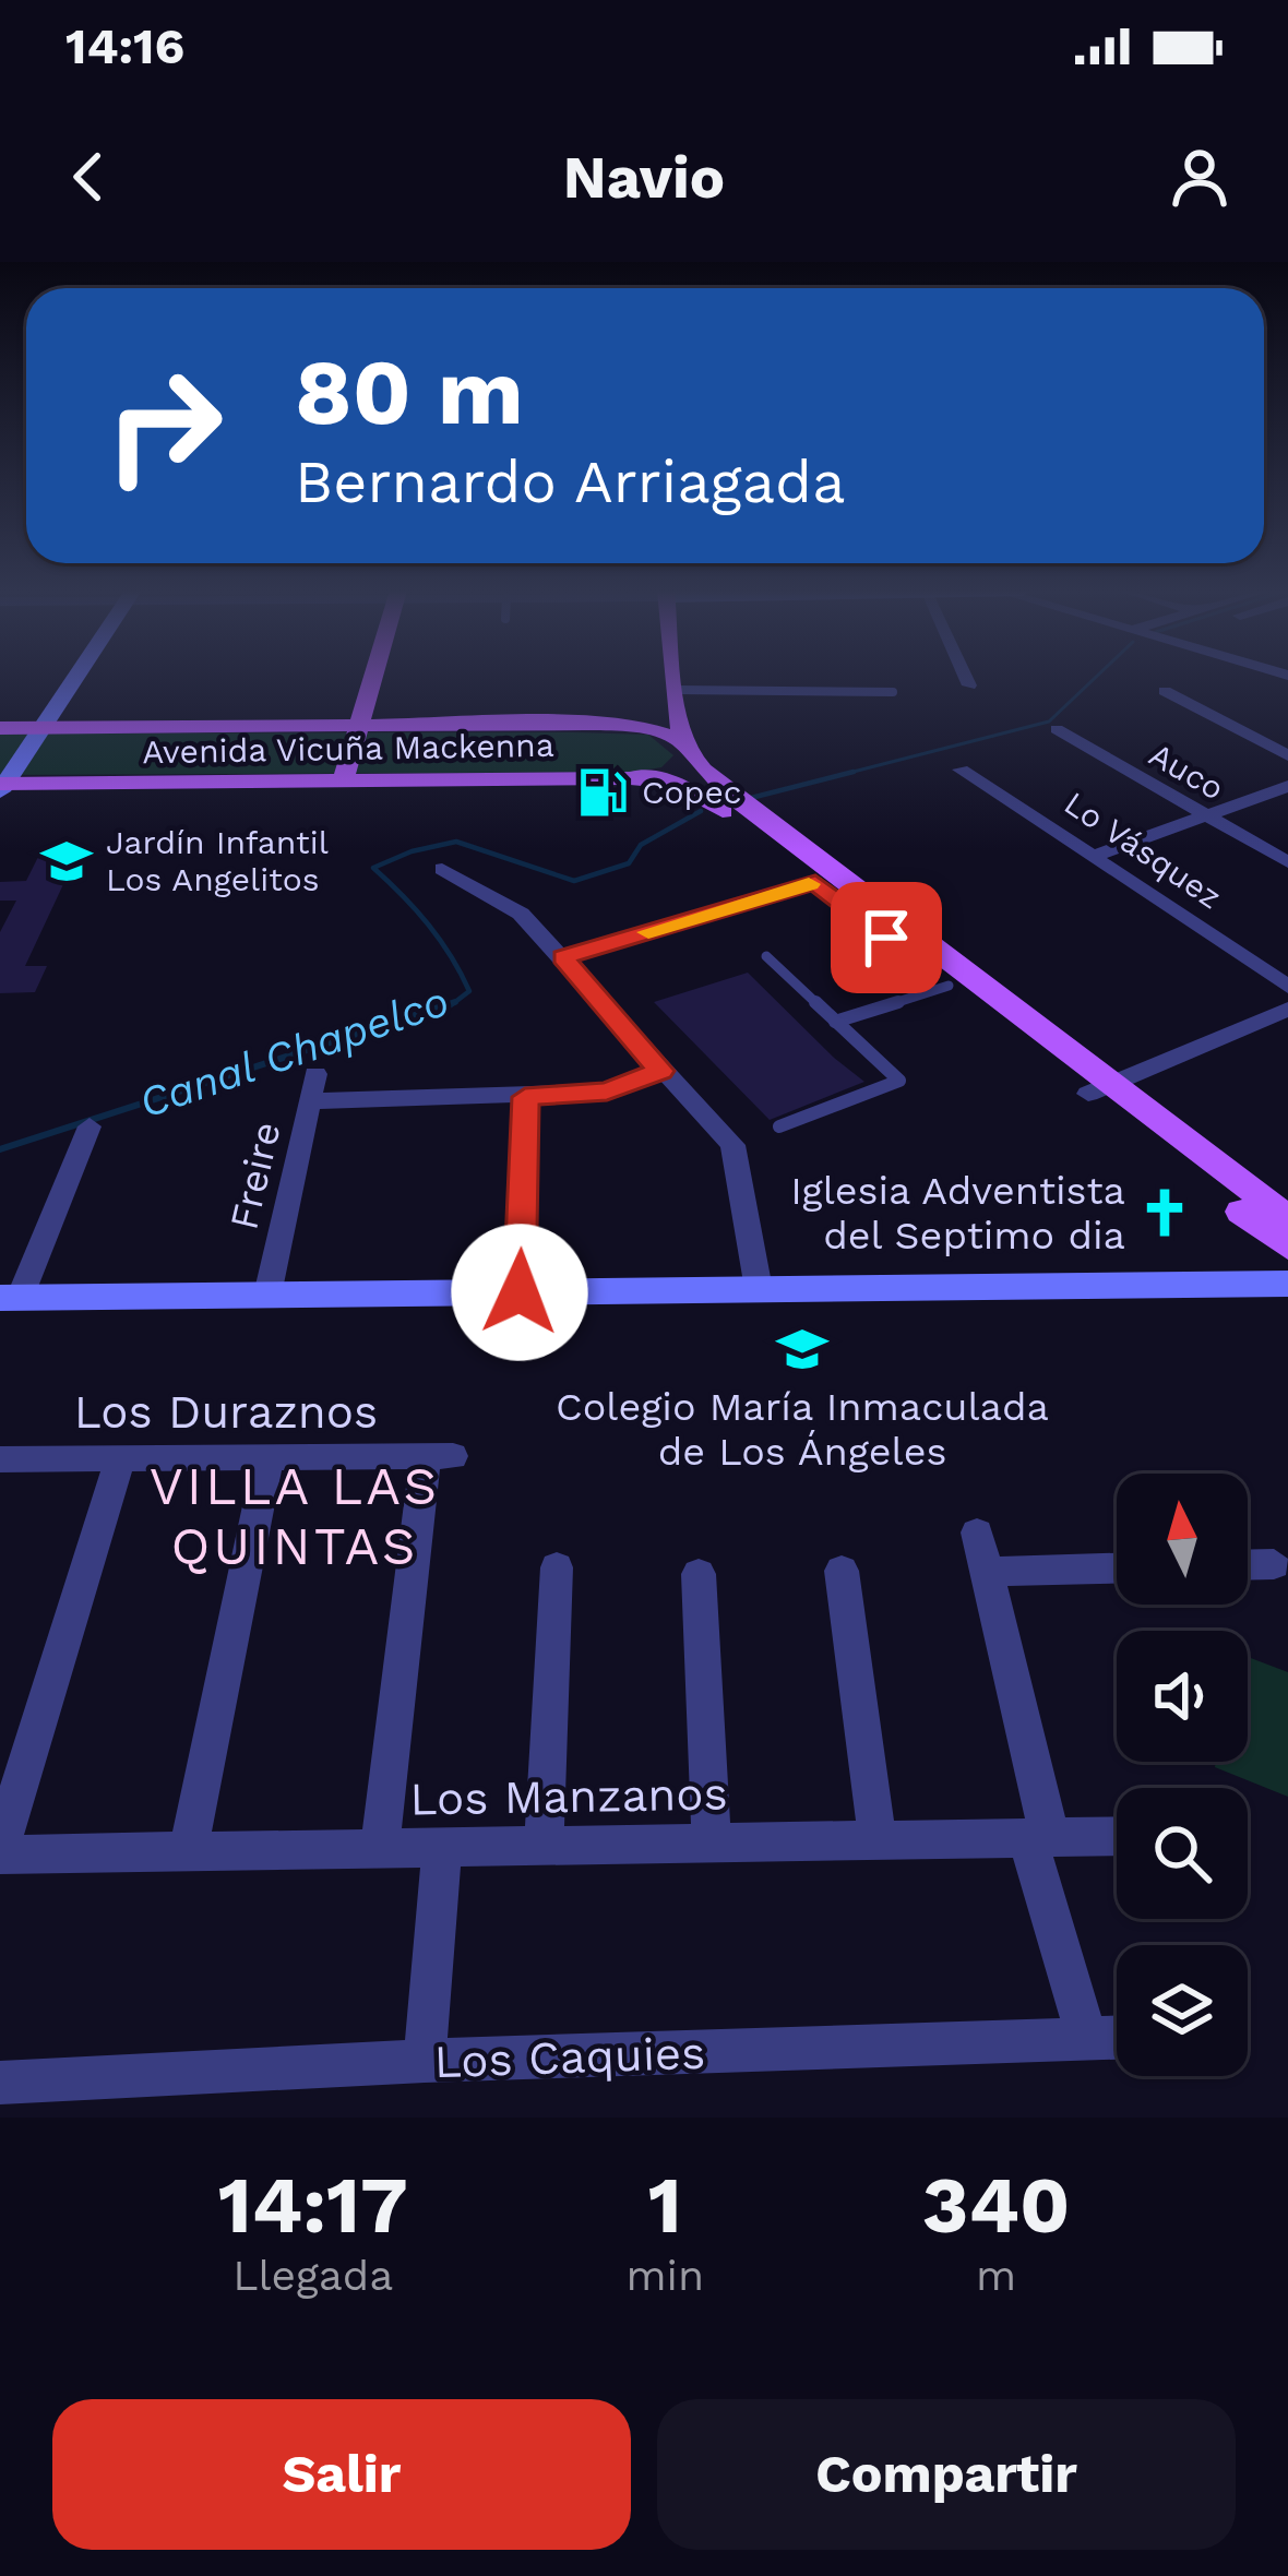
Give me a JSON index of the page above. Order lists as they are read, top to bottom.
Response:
{
  "streets": {
    "main road": ["Avenida Vicuña Mackenna"],
    "street": [
      "Auco",
      "Lo Vásquez",
      "Freire",
      "Los Duraznos",
      "Los Manzanos",
      "Los Caquies"
    ]
  },
  "crossings": [
    ["Los Duraznos", "Los Manzanos"]
  ],
  "districts": ["VILLA LAS QUINTAS"],
  "water": ["Canal Chapelco"],
  "places": {
    "fuel station": ["Copec"],
    "school or university": ["Jardín Infantil Los Angelitos", "Colegio María Inmaculada de Los Ángeles"],
    "church": ["Iglesia Adventista del Septimo dia"]
  },
  "north": "top",
  "page": {
    "status": "14:16",
    "header": "Navio",
    "turn": ["80 m", "Bernardo Arriagada"],
    "eta": [
      "14:17",
      "Llegada",
      "1",
      "min",
      "340",
      "m"
    ],
    "buttons": ["Salir", "Compartir"]
  }
}
